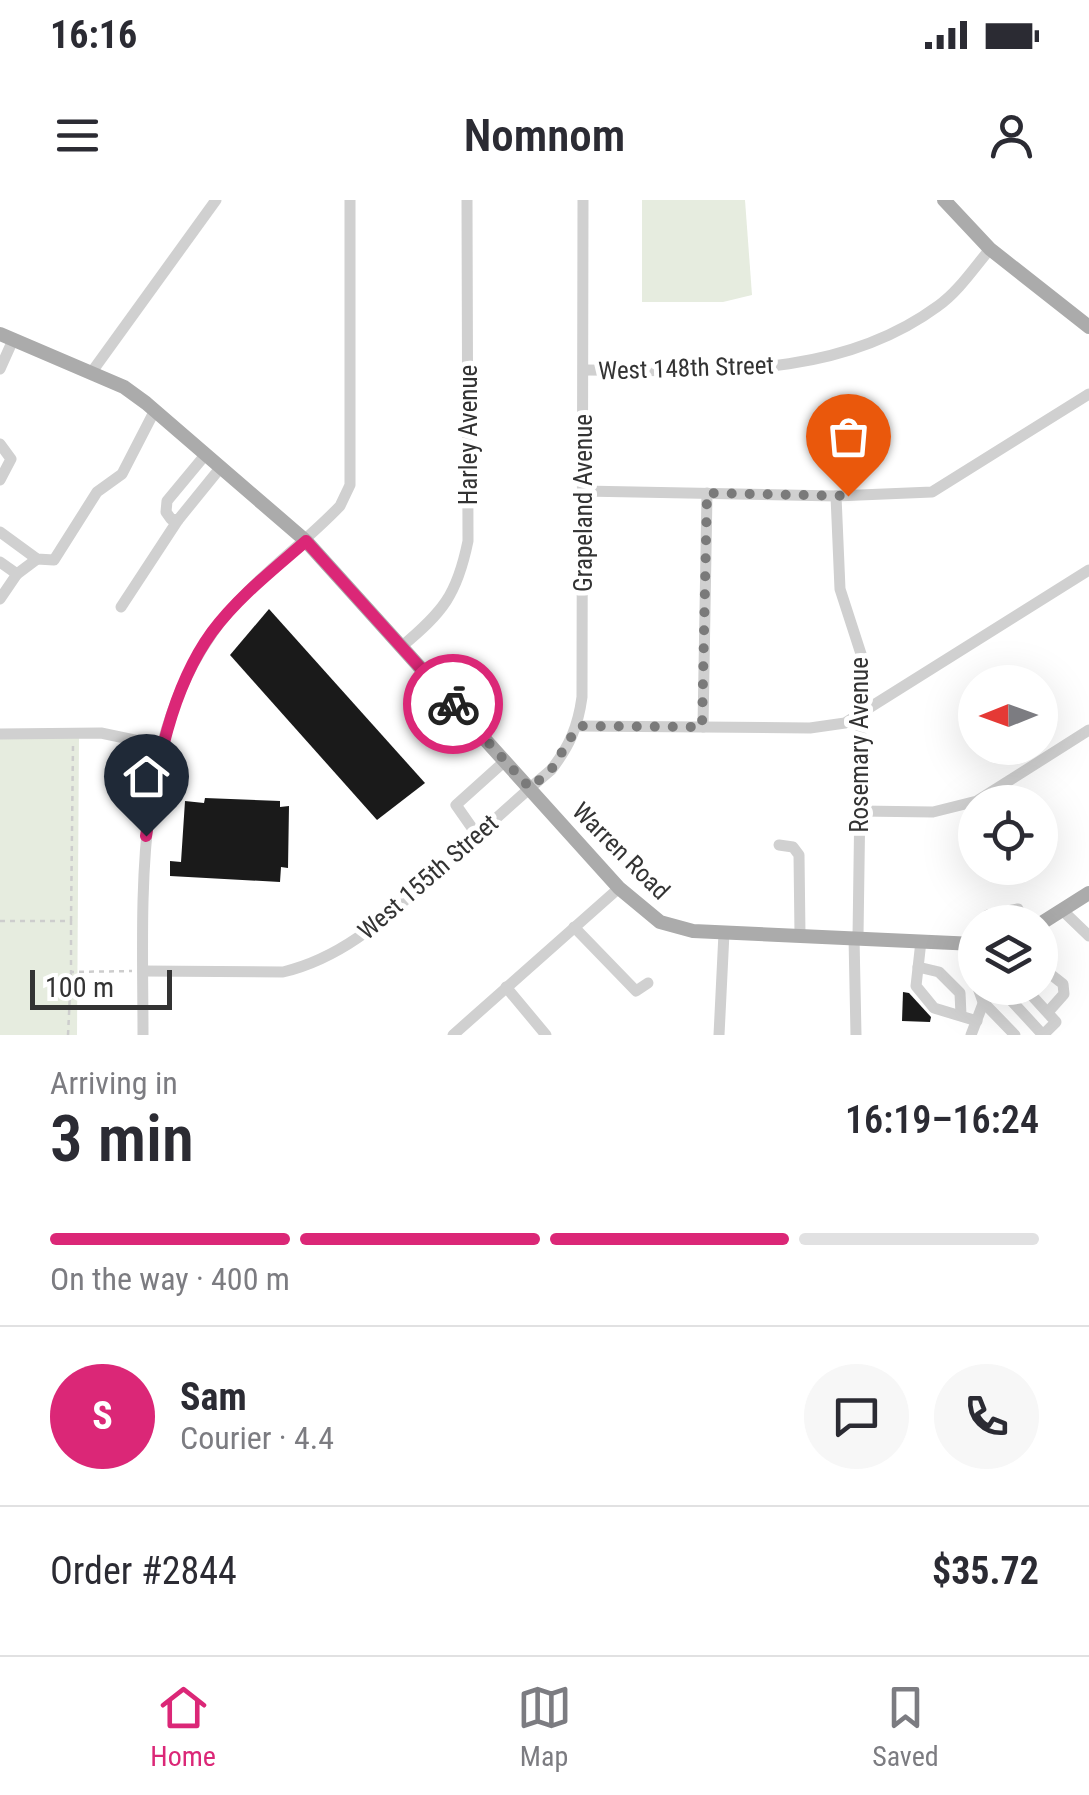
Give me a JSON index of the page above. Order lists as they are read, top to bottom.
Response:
{
  "streets": {
    "main road": ["Warren Road"],
    "street": [
      "West 148th Street",
      "Harley Avenue",
      "Grapeland Avenue",
      "Rosemary Avenue",
      "West 155th Street"
    ]
  },
  "crossings": [
    ["West 148th Street", "Grapeland Avenue"],
    ["Harley Avenue", "Warren Road"],
    ["Grapeland Avenue", "Warren Road"],
    ["Grapeland Avenue", "West 155th Street"],
    ["Rosemary Avenue", "Warren Road"],
    ["Warren Road", "West 155th Street"]
  ],
  "scale_bar": "100 m",
  "north": "left",
  "page": {
    "status": "16:16",
    "header": "Nomnom",
    "scale": "100 m",
    "heading": ["3 min", "Arriving in", "16:19–16:24"],
    "panel": [
      "Sam",
      "Courier · 4.4",
      "Order #2844",
      "$35.72"
    ],
    "bar": "On the way · 400 m",
    "round": "S",
    "tabs": ["Home", "Map", "Saved"]
  }
}
